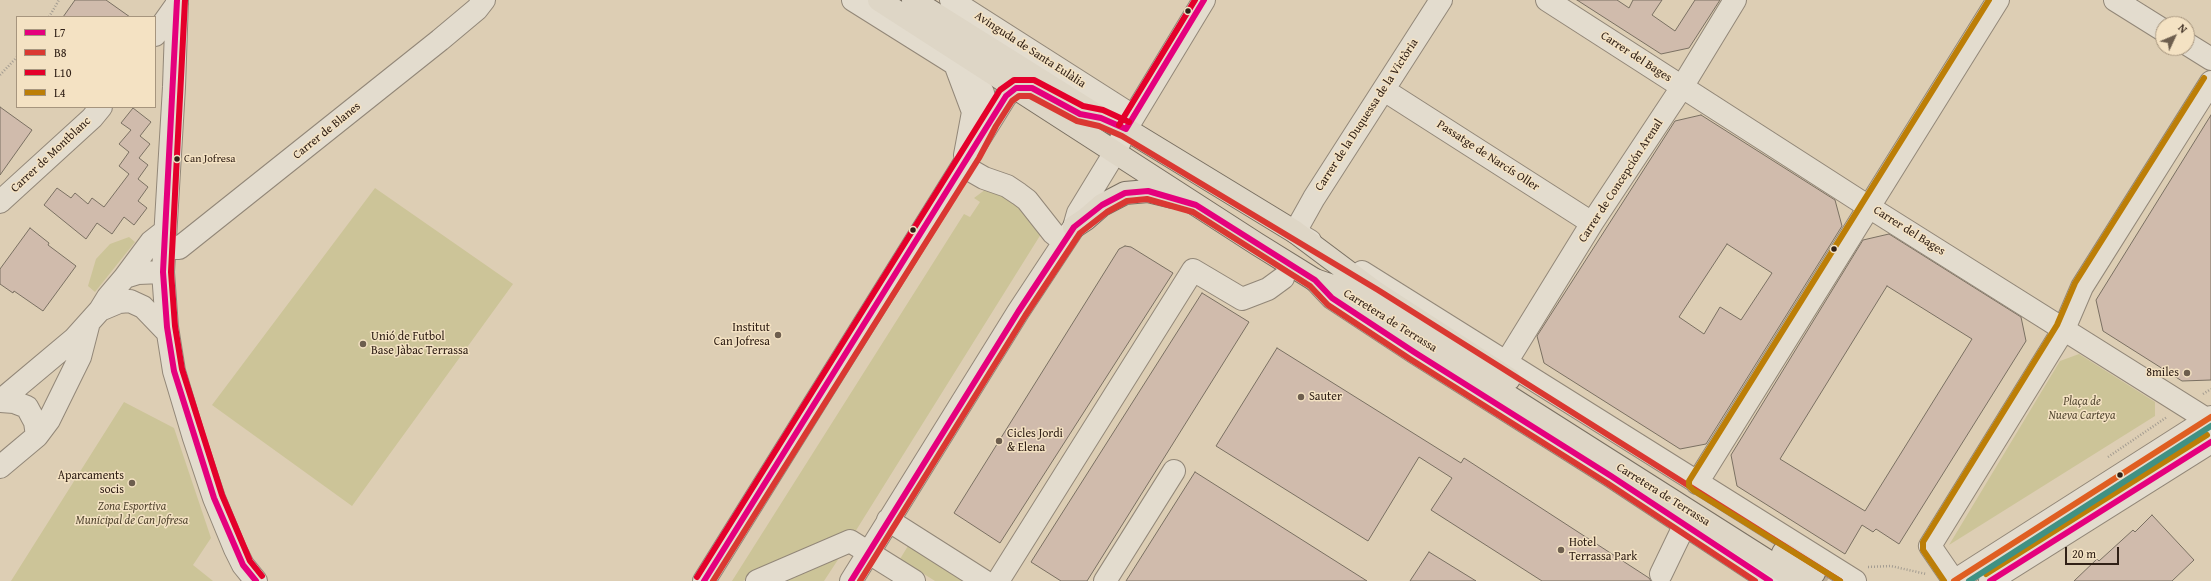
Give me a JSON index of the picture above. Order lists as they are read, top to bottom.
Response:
{
  "streets": {
    "main road": ["Carretera de Terrassa"],
    "street": [
      "Avinguda de Santa Eulàlia",
      "Carrer del Bages",
      "Carrer de la Duquessa de la Victòria",
      "Carrer de Blanes",
      "Carrer de Montblanc",
      "Passatge de Narcís Oller",
      "Carrer de Concepción Arenal"
    ]
  },
  "crossings": [
    ["Avinguda de Santa Eulàlia", "Carretera de Terrassa"],
    ["Carrer del Bages", "Carrer de Concepción Arenal"],
    ["Carrer de la Duquessa de la Victòria", "Passatge de Narcís Oller"],
    ["Carrer de la Duquessa de la Victòria", "Carretera de Terrassa"],
    ["Passatge de Narcís Oller", "Carrer de Concepción Arenal"]
  ],
  "parks": ["Plaça de Nueva Carteya", "Zona Esportiva Municipal de Can Jofresa"],
  "places": [
    "Can Jofresa",
    "Institut Can Jofresa",
    "Unió de Futbol Base Jàbac Terrassa",
    "8miles",
    "Sauter",
    "Cicles Jordi & Elena",
    "Aparcaments socis",
    "Hotel Terrassa Park"
  ],
  "lines": [
    "transit line L7",
    "transit line L10",
    "transit line L4",
    "transit line B8"
  ],
  "legend": [
    "L7",
    "B8",
    "L10",
    "L4"
  ],
  "scale_bar": "20 m",
  "north": "top right"
}
